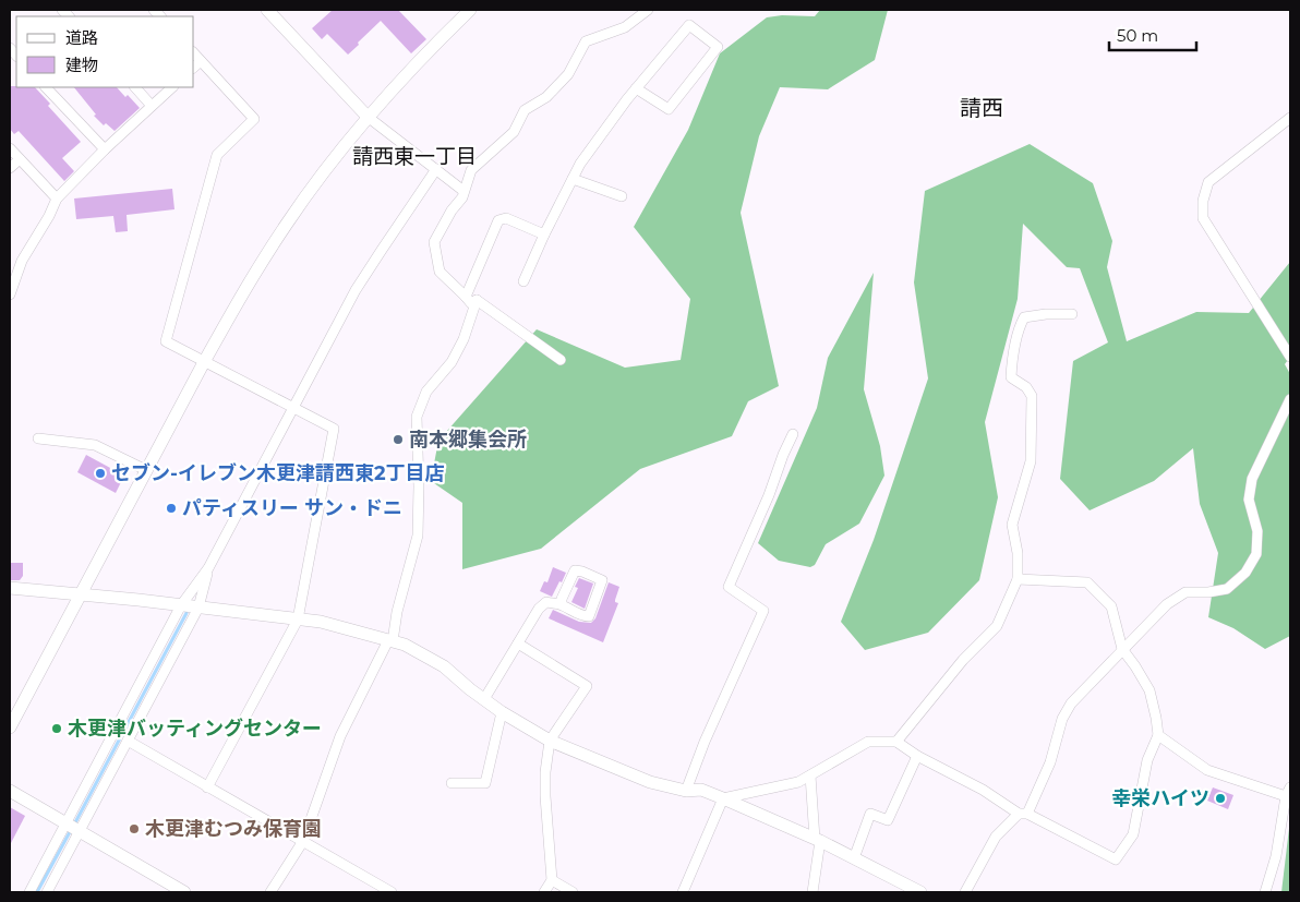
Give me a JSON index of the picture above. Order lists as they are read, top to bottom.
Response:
{
  "districts": ["請西", "請西東一丁目"],
  "places": [
    "南本郷集会所",
    "セブン-イレブン木更津請西東2丁目店",
    "パティスリー サン・ドニ",
    "木更津バッティングセンター",
    "幸栄ハイツ",
    "木更津むつみ保育園"
  ],
  "legend": ["道路", "建物"],
  "scale_bar": "50 m"
}
